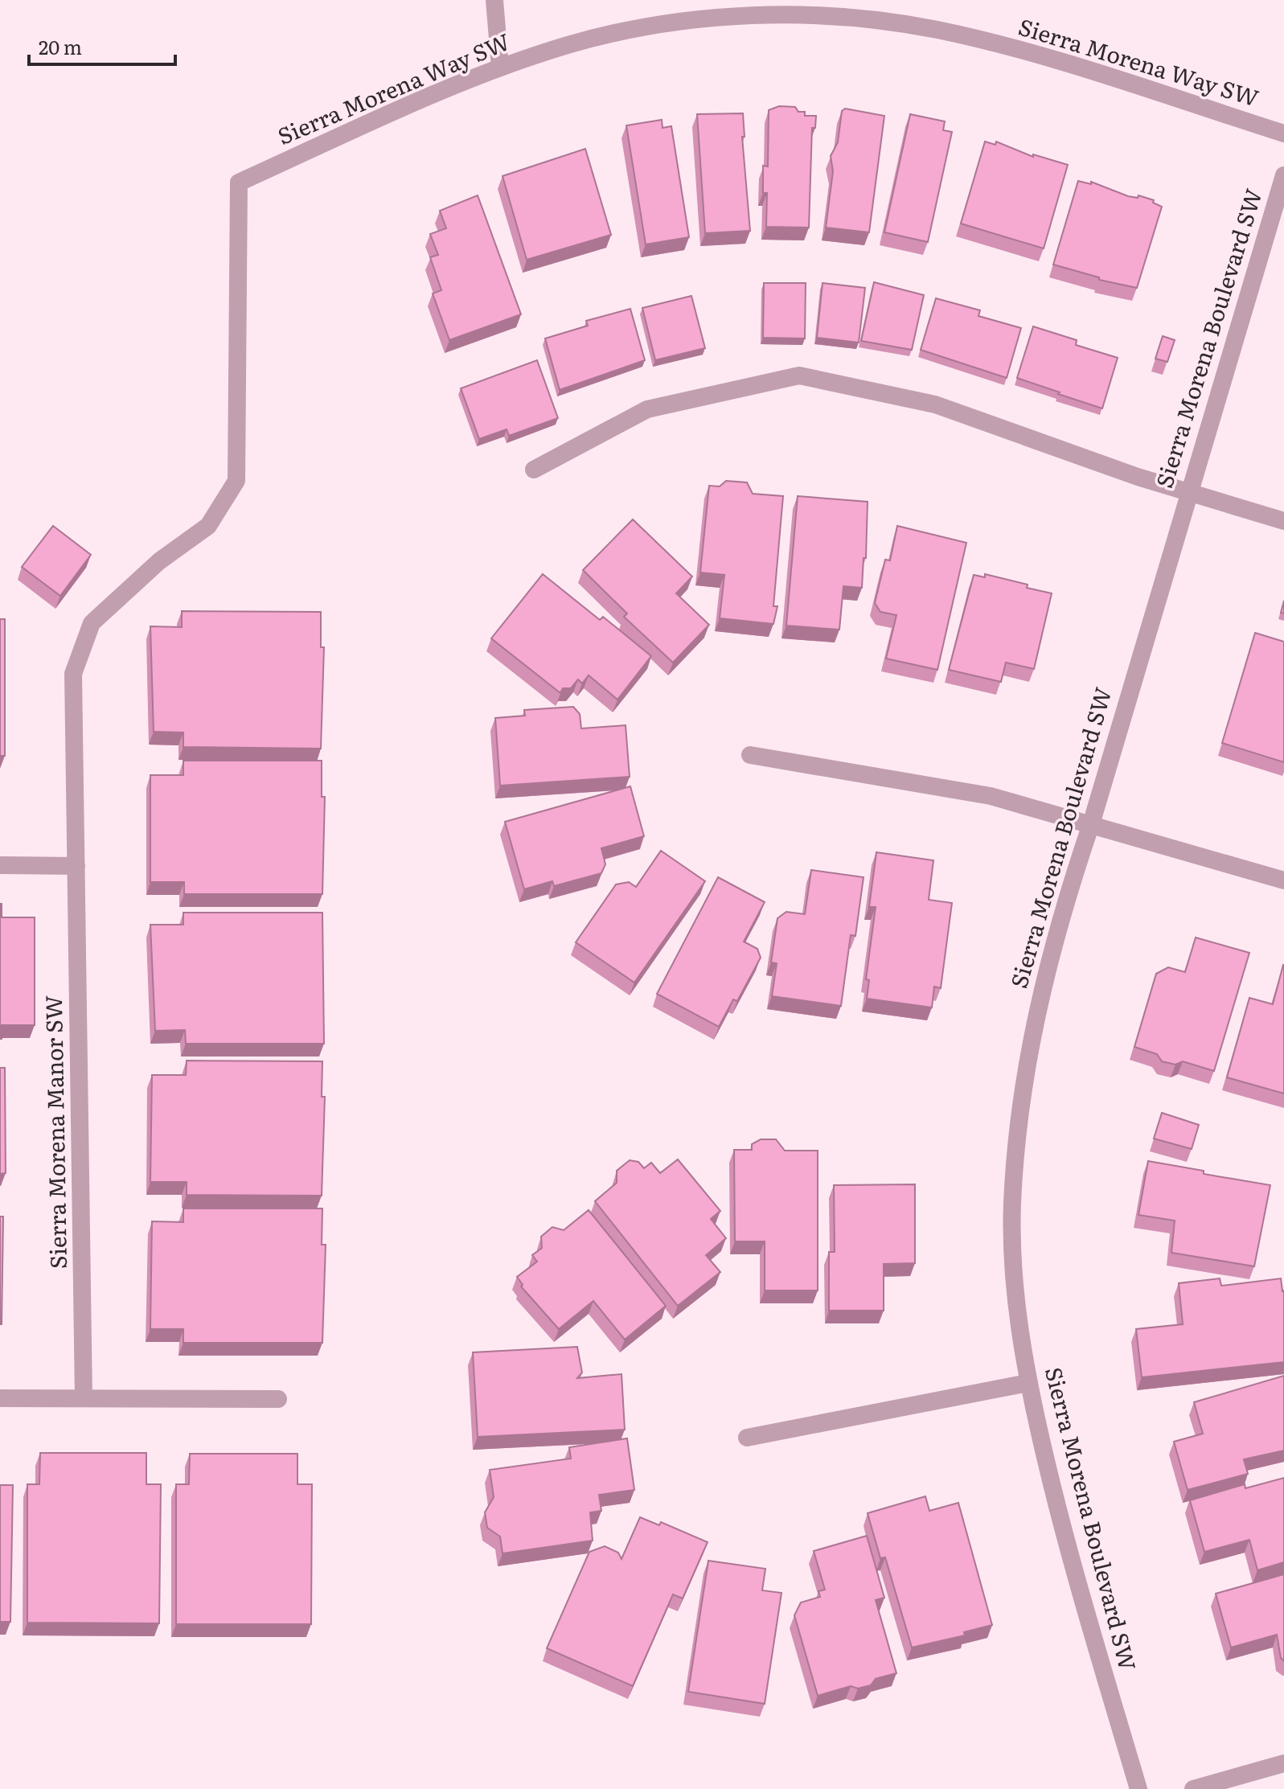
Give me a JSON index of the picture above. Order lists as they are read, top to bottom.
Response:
{
  "streets": {
    "street": ["Sierra Morena Way SW", "Sierra Morena Boulevard SW", "Sierra Morena Manor SW"]
  },
  "crossings": [
    ["Sierra Morena Way SW", "Sierra Morena Manor SW"]
  ],
  "scale_bar": "20 m"
}
